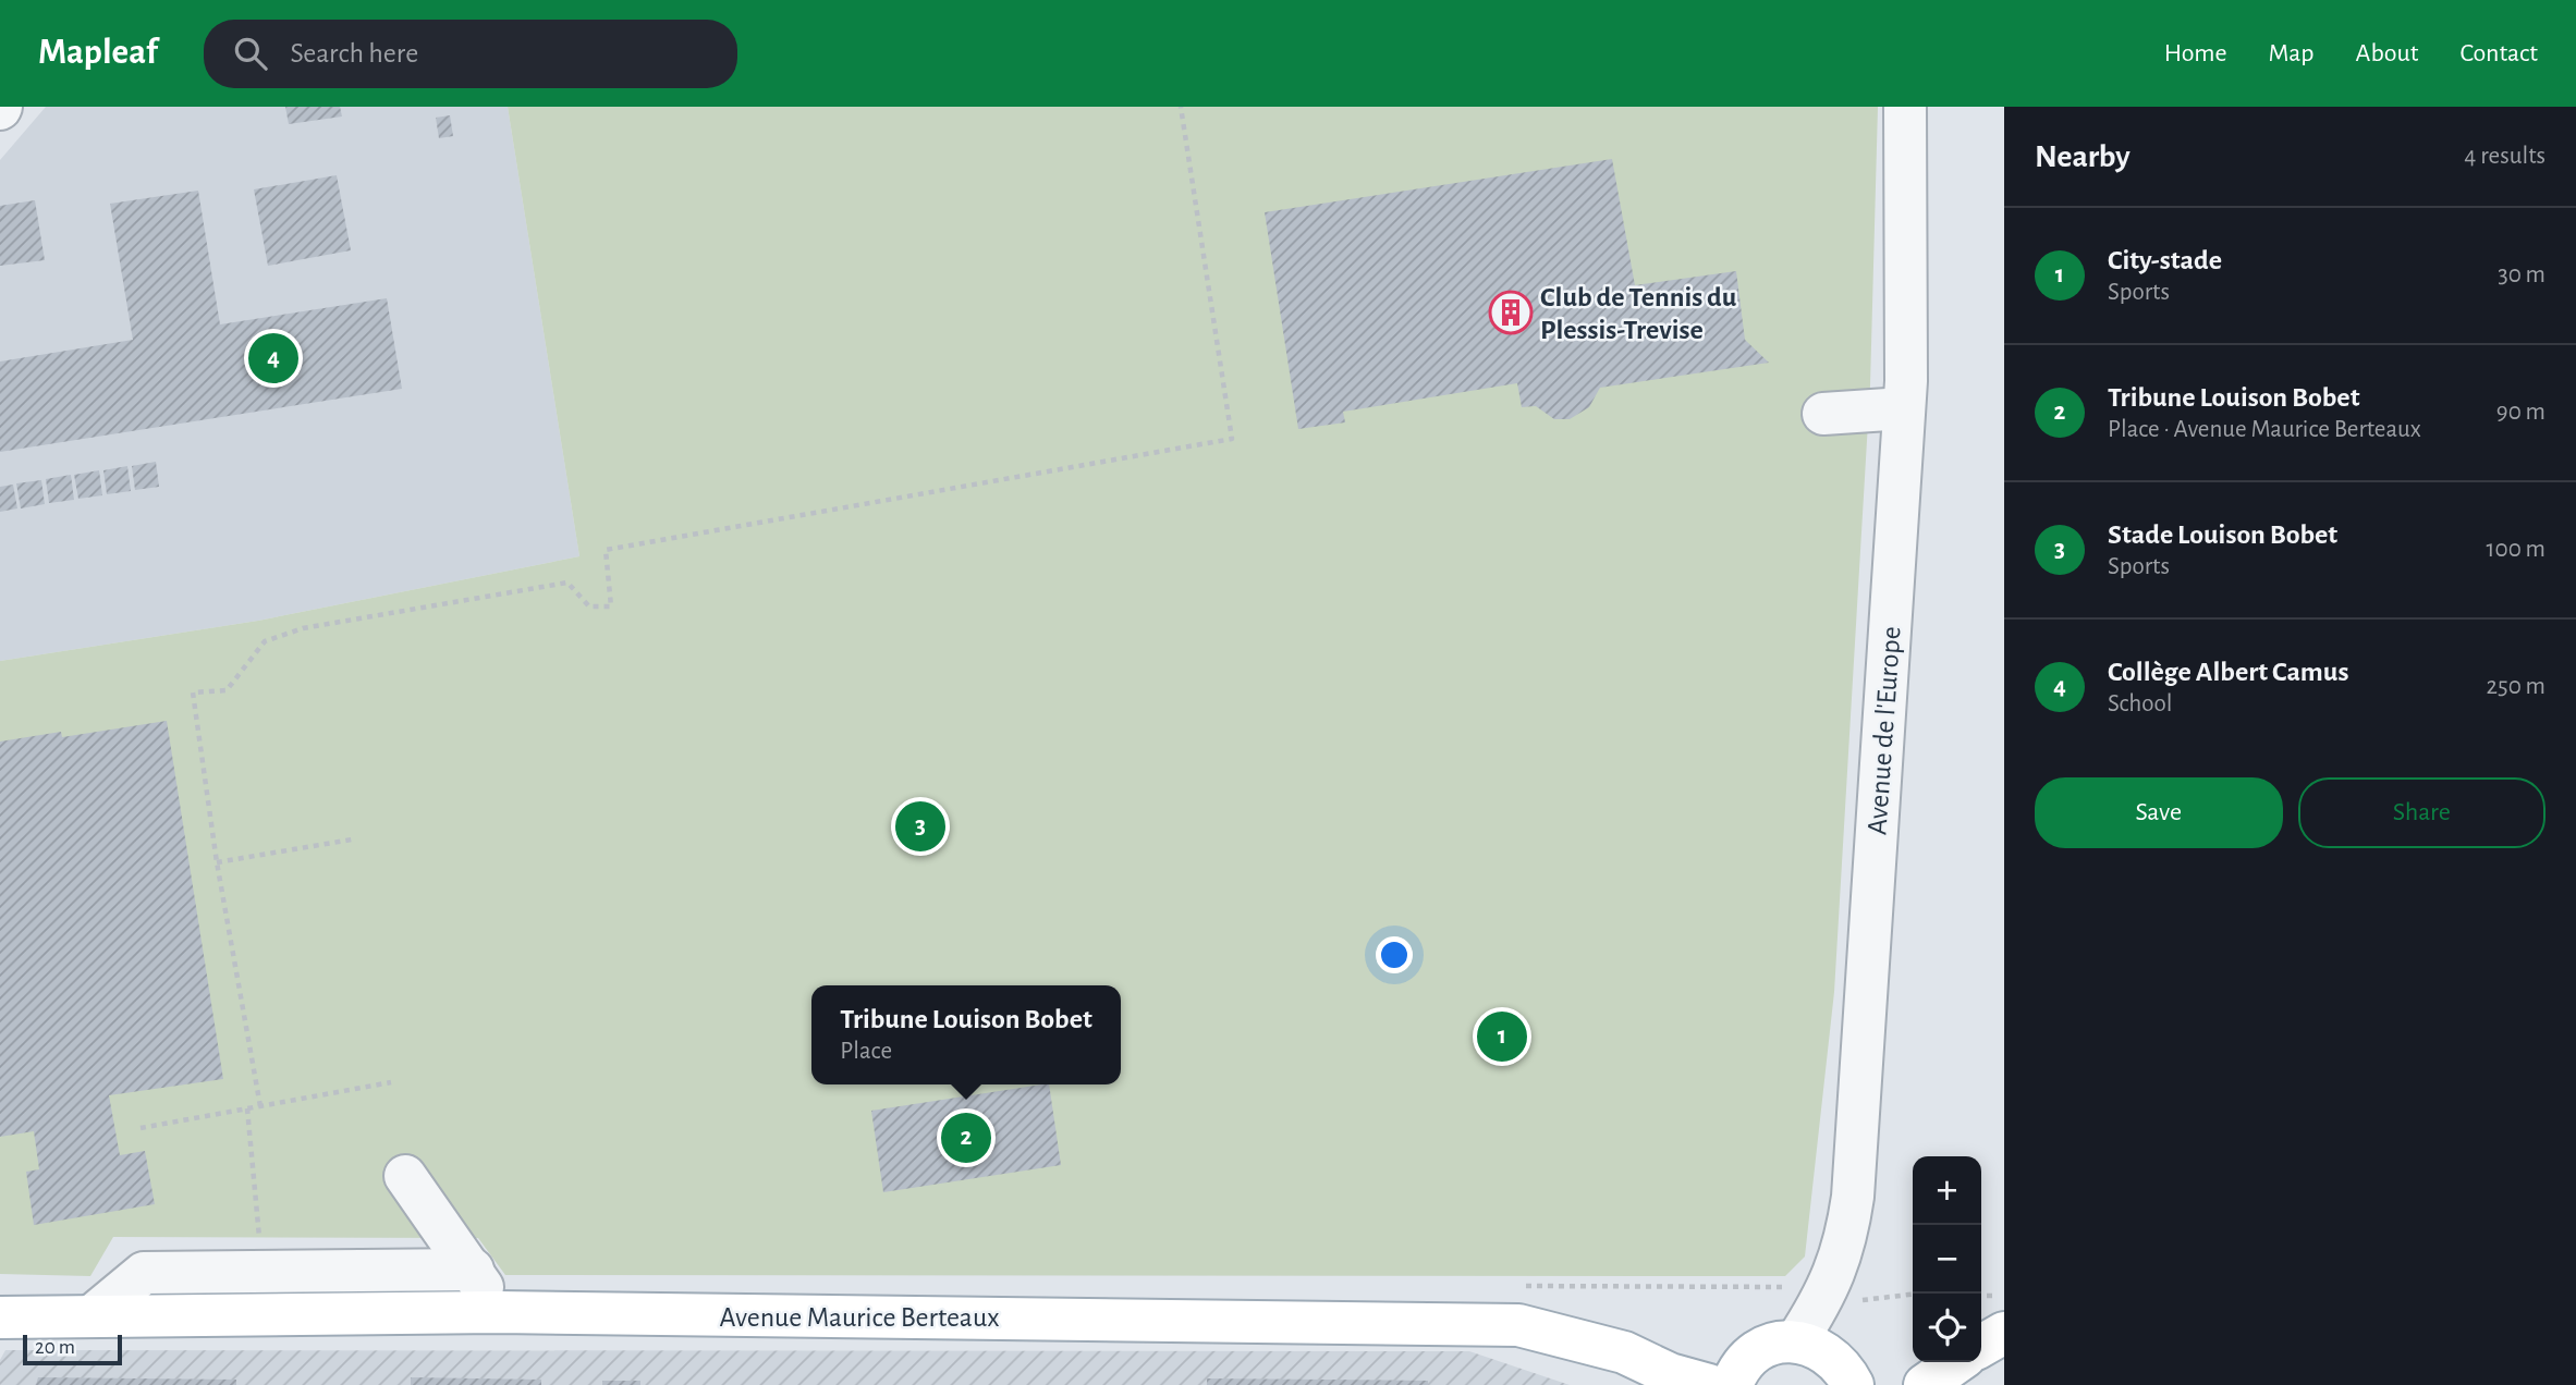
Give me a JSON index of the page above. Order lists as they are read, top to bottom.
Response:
{
  "streets": {
    "main road": ["Avenue Maurice Berteaux"],
    "street": ["Avenue de l'Europe"]
  },
  "places": {
    "building": ["Club de Tennis du Plessis-Trevise"]
  },
  "scale_bar": "20 m",
  "page": {
    "header": "Mapleaf",
    "search": "Search here",
    "nav": [
      "Home",
      "Map",
      "About",
      "Contact"
    ],
    "heading": ["Nearby", "4 results"],
    "list": [
      {
        "mark": "1",
        "name": "City-stade",
        "note": "Sports",
        "value": "30 m"
      },
      {
        "mark": "2",
        "name": "Tribune Louison Bobet",
        "note": "Place · Avenue Maurice Berteaux",
        "value": "90 m"
      },
      {
        "mark": "3",
        "name": "Stade Louison Bobet",
        "note": "Sports",
        "value": "100 m"
      },
      {
        "mark": "4",
        "name": "Collège Albert Camus",
        "note": "School",
        "value": "250 m"
      }
    ],
    "pins": [
      "4",
      "3",
      "1",
      "2"
    ],
    "buttons": ["Save", "Share"],
    "popup": ["Tribune Louison Bobet", "Place"],
    "map_buttons": ["+", "−"],
    "scale": "20 m"
  }
}
